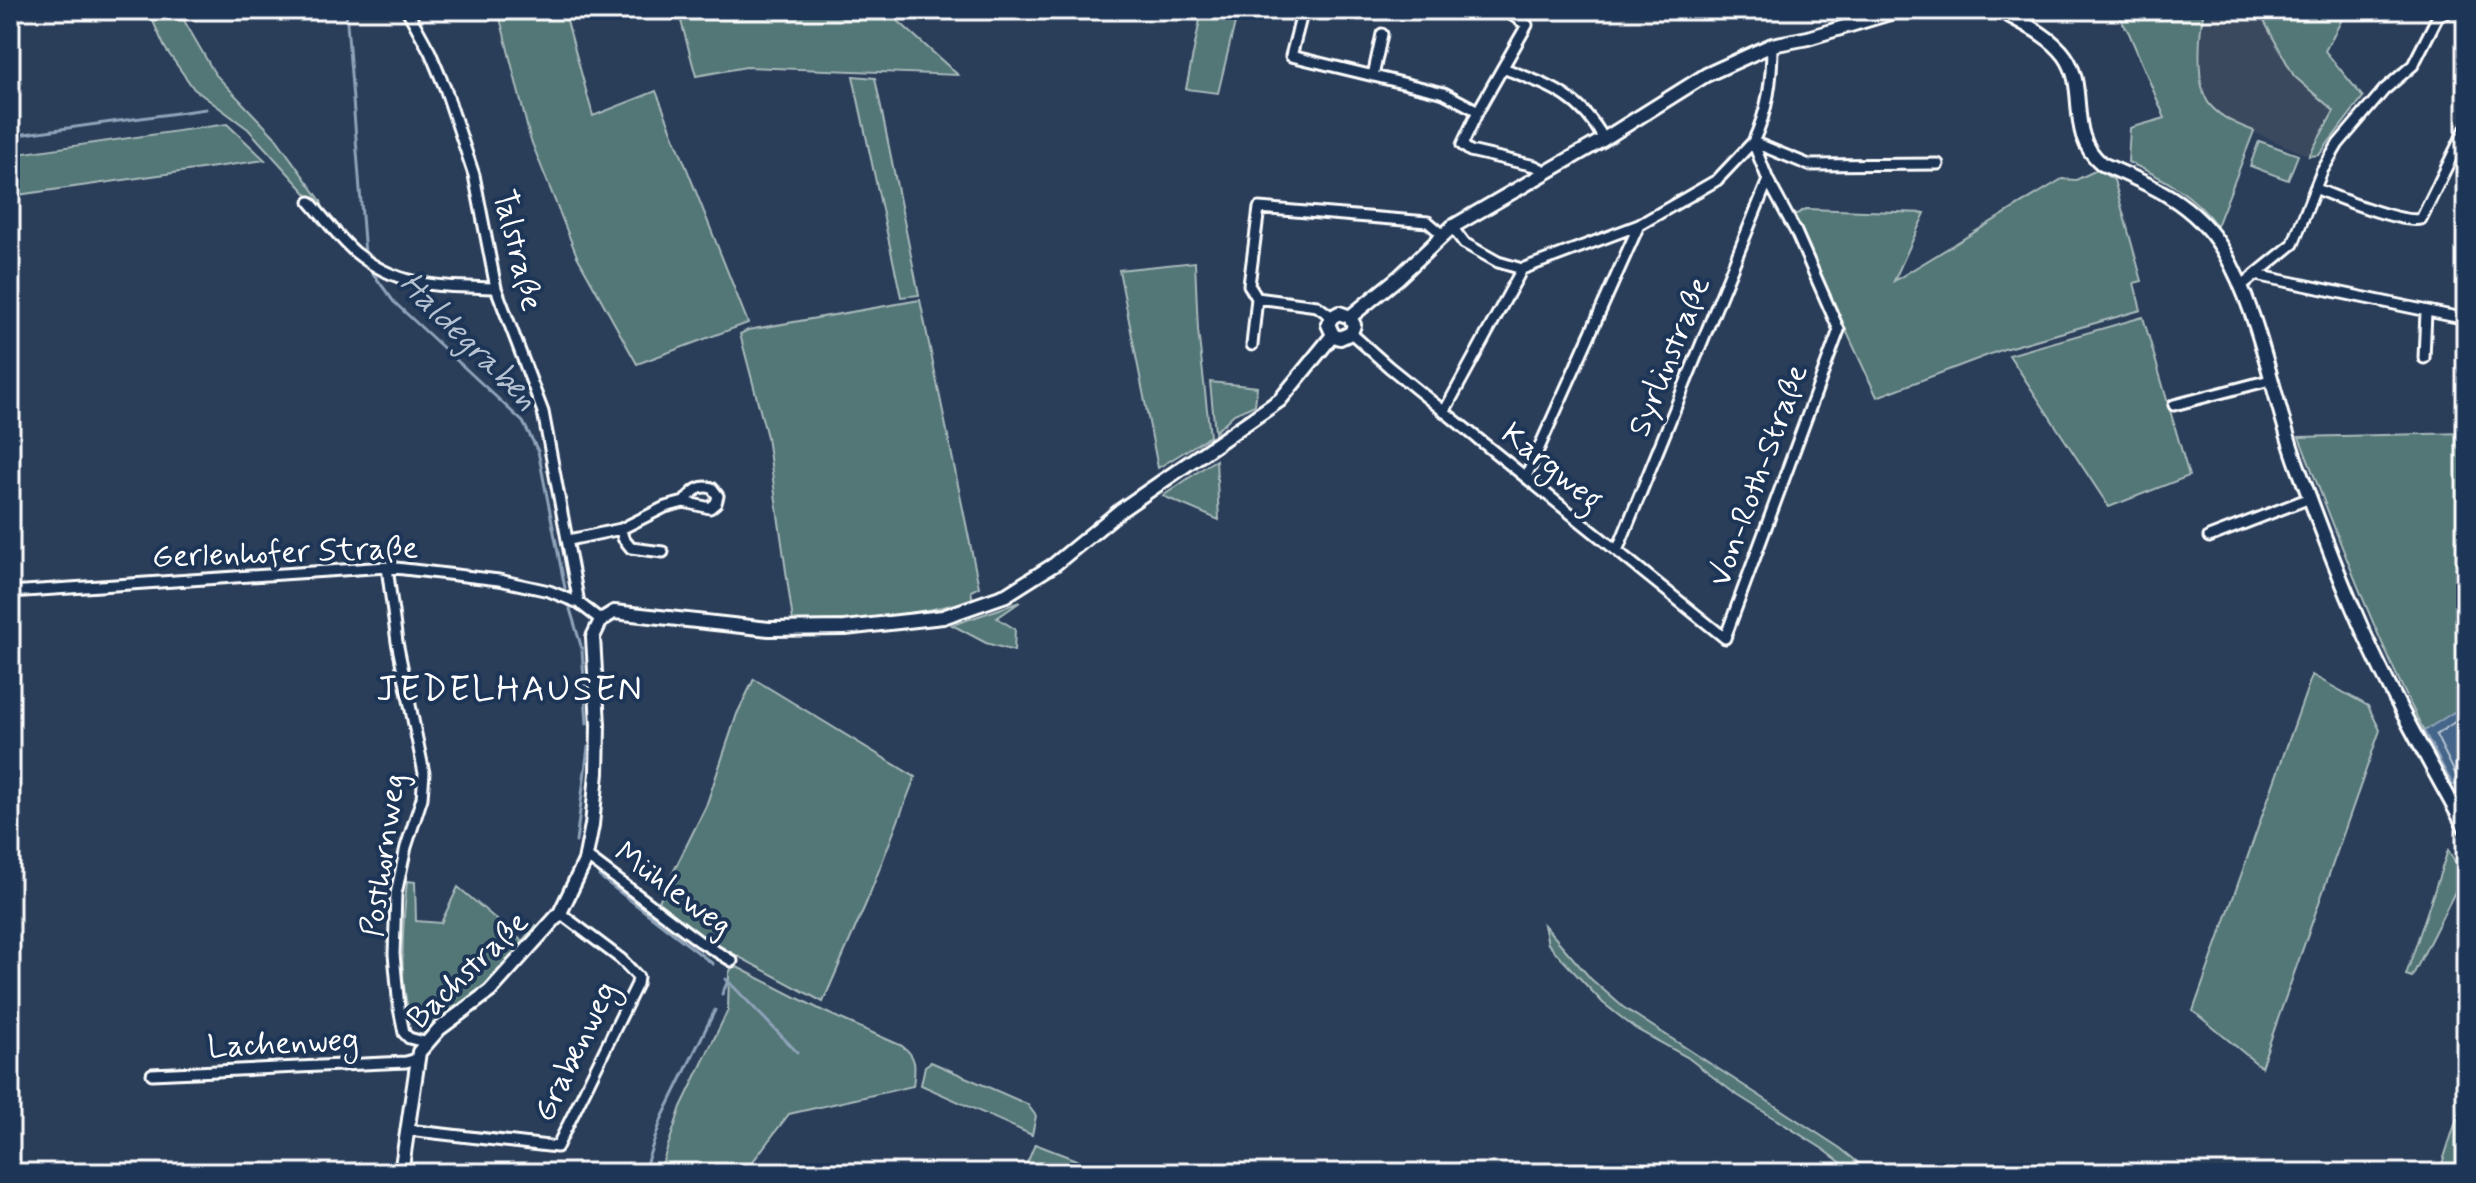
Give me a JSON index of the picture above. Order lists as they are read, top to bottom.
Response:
{
  "streets": {
    "street": [
      "Talstraße",
      "Syrlinstraße",
      "Kargweg",
      "Von-Roth-Straße",
      "Gerlenhofer Straße",
      "Posthornweg",
      "Mühleweg",
      "Bachstraße",
      "Lachenweg",
      "Grabenweg"
    ]
  },
  "crossings": [
    ["Talstraße", "Gerlenhofer Straße"],
    ["Syrlinstraße", "Kargweg"],
    ["Syrlinstraße", "Von-Roth-Straße"],
    ["Kargweg", "Von-Roth-Straße"],
    ["Gerlenhofer Straße", "Posthornweg"],
    ["Gerlenhofer Straße", "Bachstraße"],
    ["Posthornweg", "Bachstraße"],
    ["Mühleweg", "Bachstraße"],
    ["Bachstraße", "Lachenweg"],
    ["Bachstraße", "Grabenweg"]
  ],
  "districts": ["JEDELHAUSEN"],
  "water": ["Haldegraben"]
}
